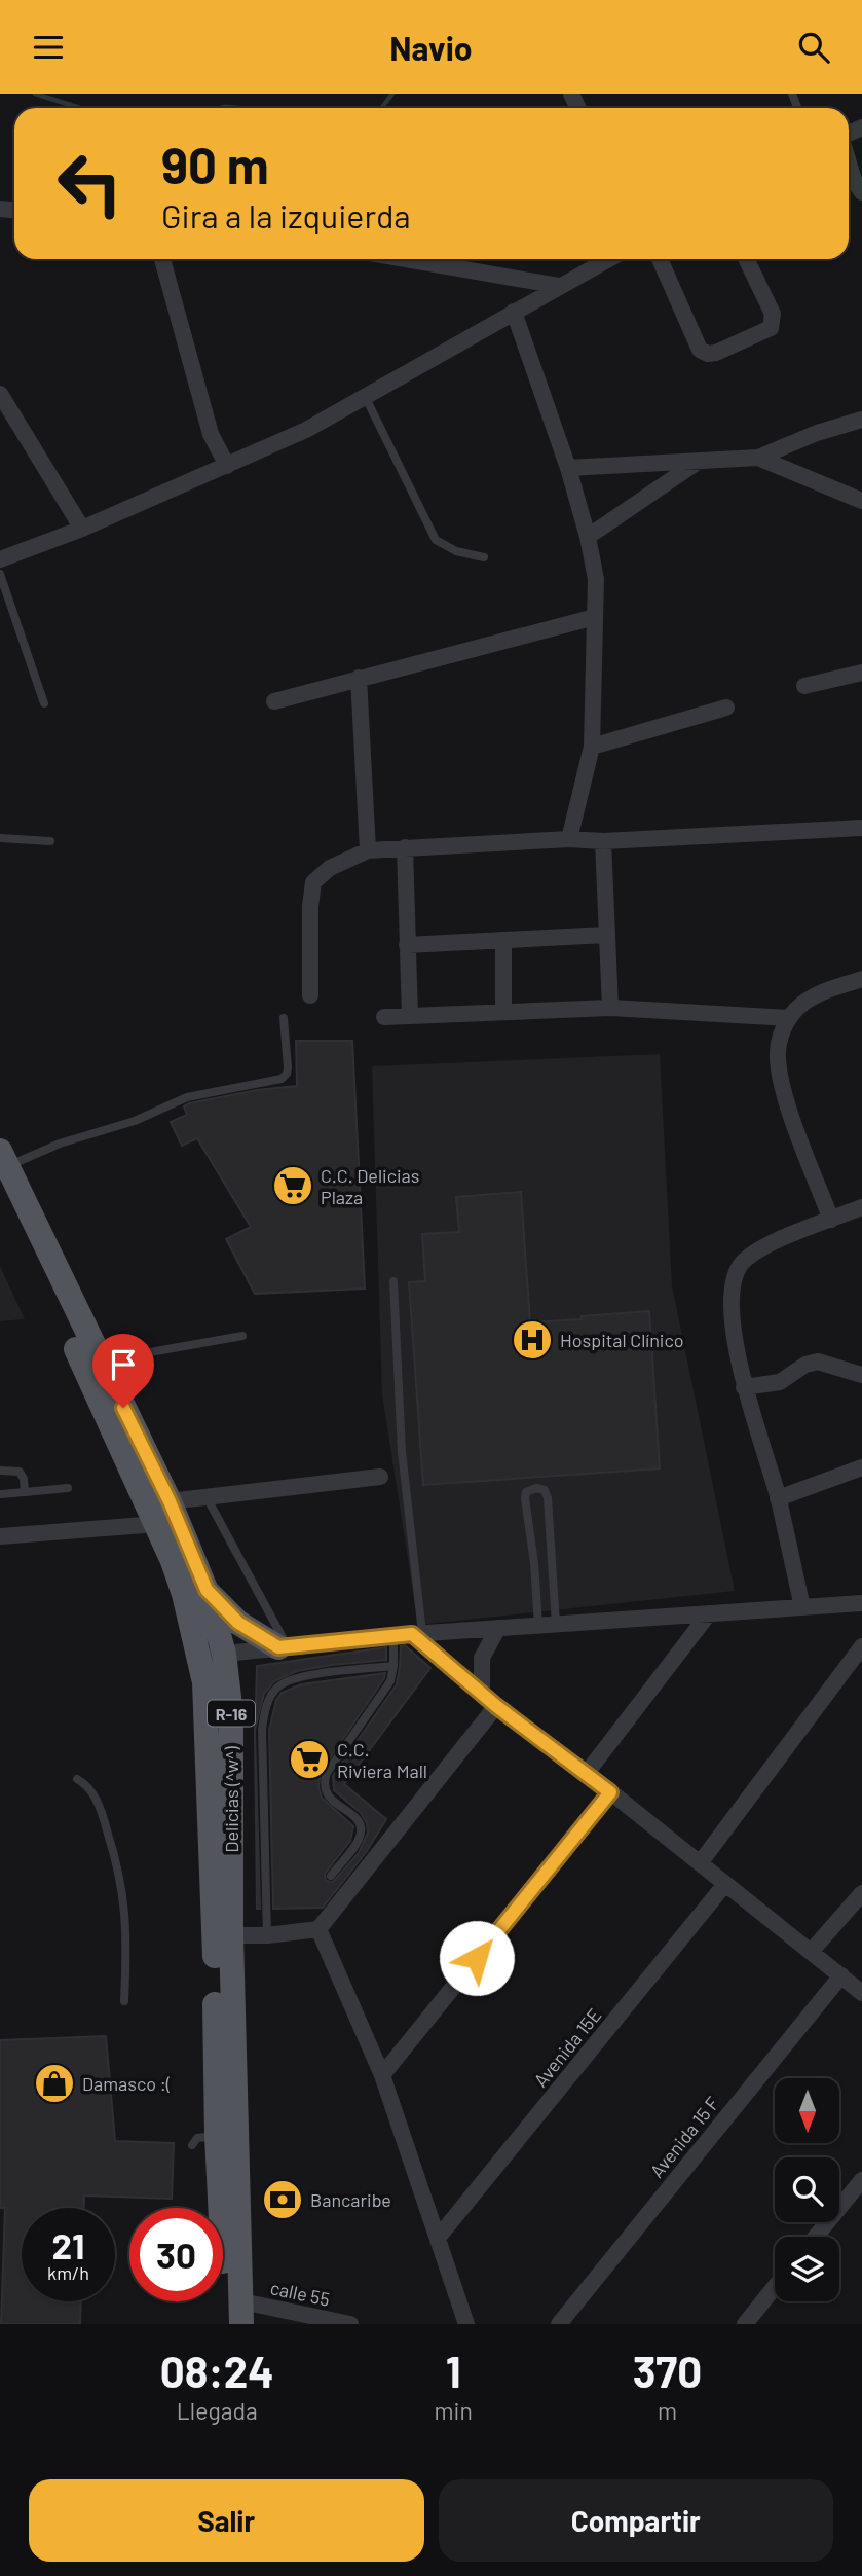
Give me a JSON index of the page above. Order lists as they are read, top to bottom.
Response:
{
  "streets": {
    "main road": ["R-16", "Delicias (^w^)"],
    "street": ["Avenida 15E", "Avenida 15 F", "calle 55"]
  },
  "crossings": [
    ["Delicias (^w^)", "calle 55"]
  ],
  "places": {
    "supermarket": ["C.C. Delicias Plaza", "C.C. Riviera Mall"],
    "hospital": ["Hospital Clínico"],
    "shop": ["Damasco :("],
    "bank": ["Bancaribe"]
  },
  "north": "bottom",
  "page": {
    "header": "Navio",
    "turn": ["90 m", "Gira a la izquierda"],
    "speed": "21 km/h",
    "limit": "30",
    "eta": [
      "08:24",
      "Llegada",
      "1",
      "min",
      "370",
      "m"
    ],
    "buttons": ["Salir", "Compartir"]
  }
}
